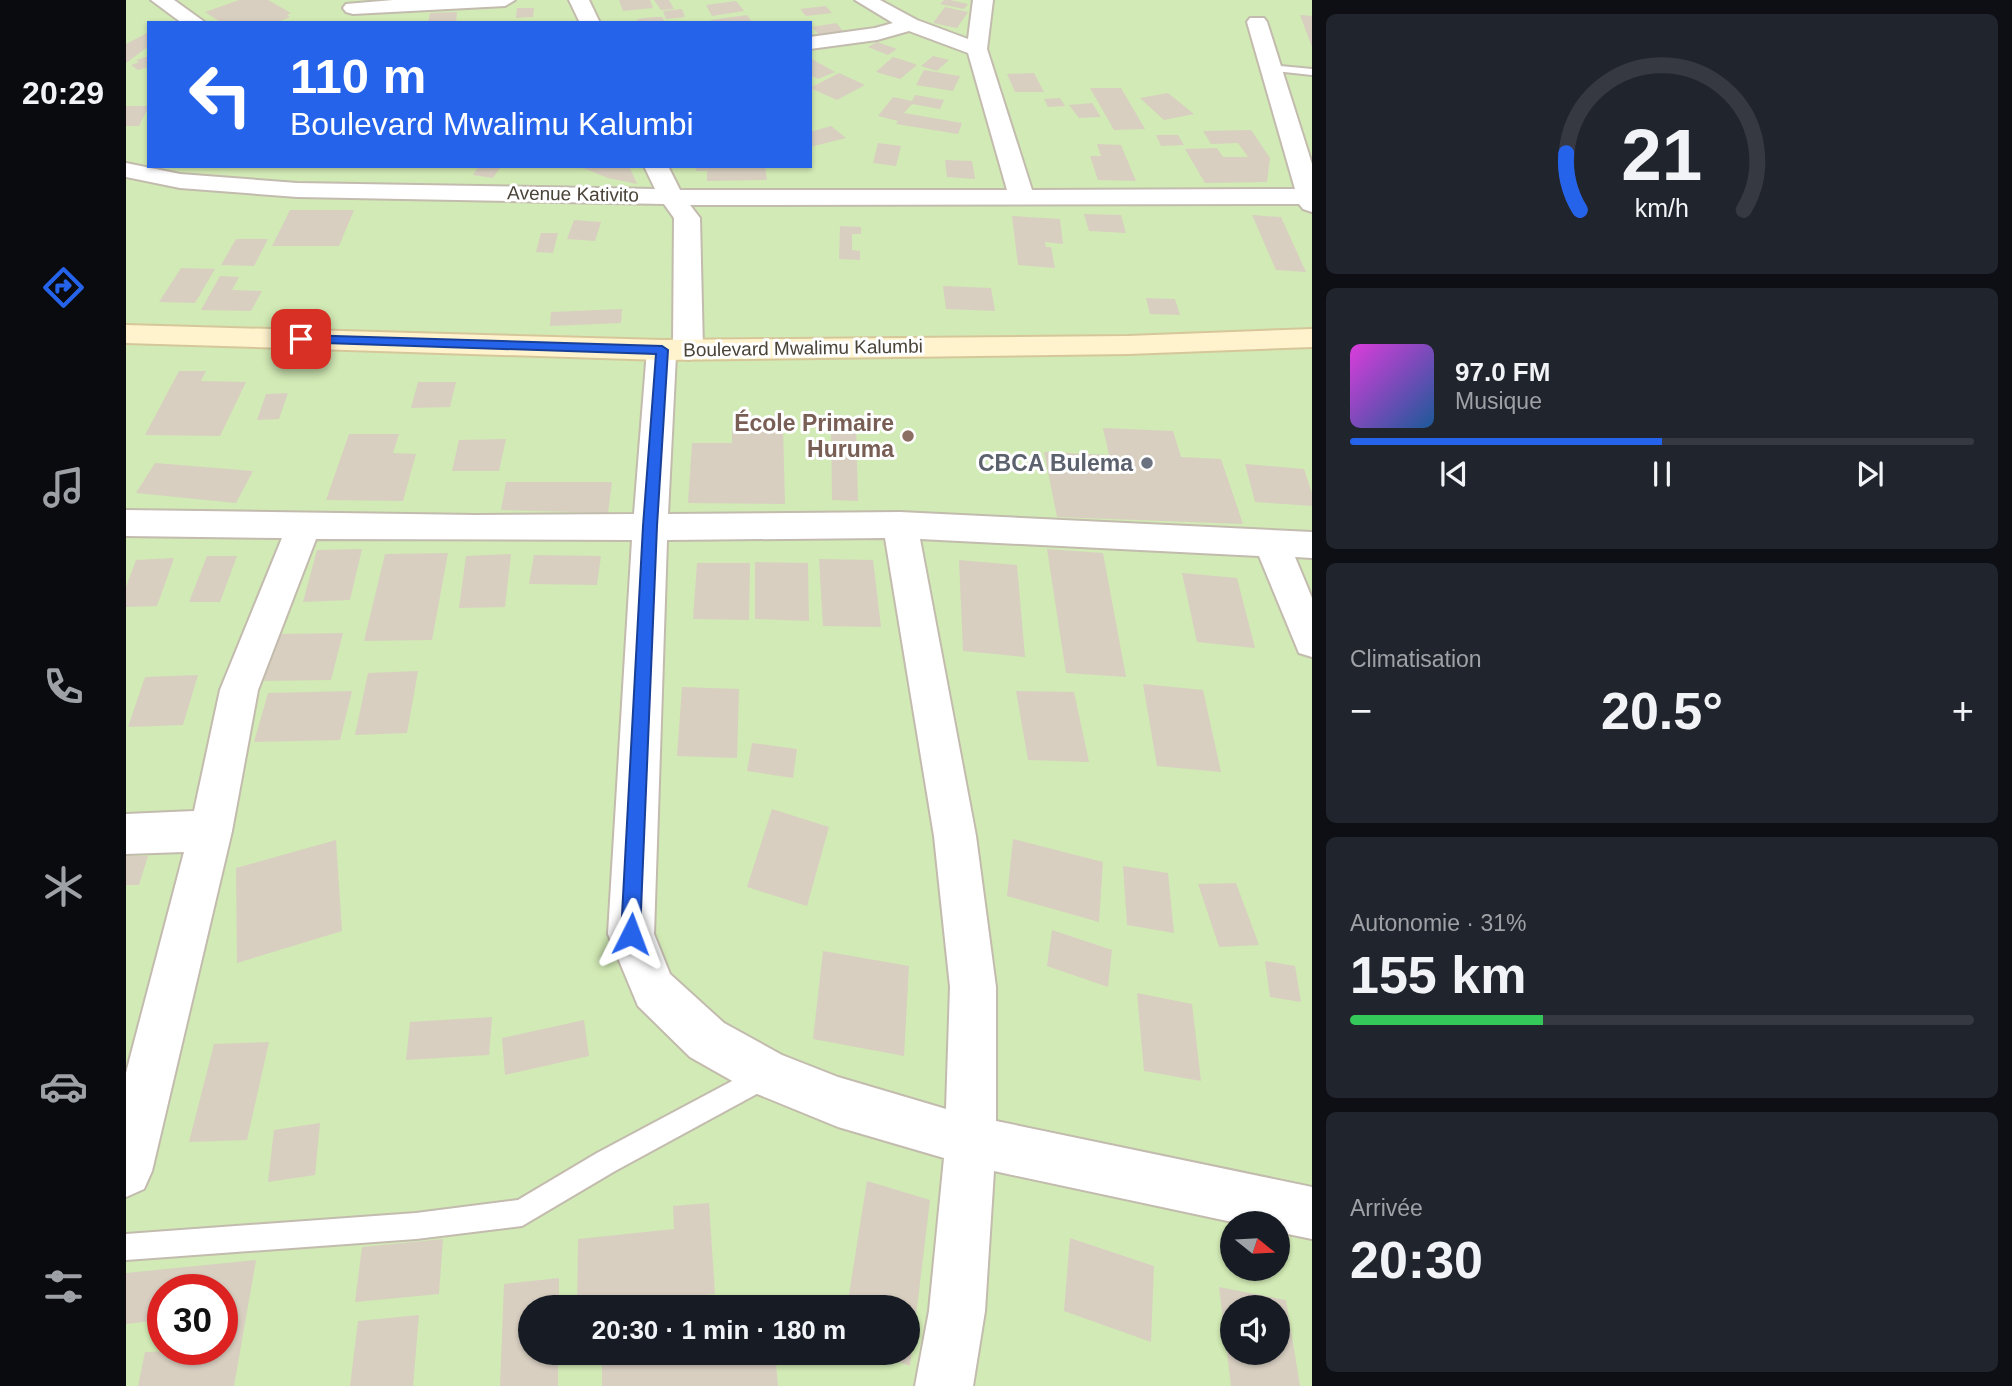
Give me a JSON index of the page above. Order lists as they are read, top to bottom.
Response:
{
  "streets": {
    "street": ["Avenue Kativito", "Boulevard Mwalimu Kalumbi"]
  },
  "places": ["École Primaire Huruma", "CBCA Bulema"],
  "north": "right",
  "page": {
    "tabs": "20:29",
    "turn": ["110 m", "Boulevard Mwalimu Kalumbi"],
    "song": ["97.0 FM", "Musique"],
    "tile": [
      "Climatisation",
      ["Autonomie · 31%", "155 km"],
      ["Arrivée", "20:30"]
    ],
    "heat": ["−", "20.5°", "+"],
    "limit": "30",
    "trip": "20:30 · 1 min · 180 m",
    "gauge": ["21", "km/h"]
  }
}
